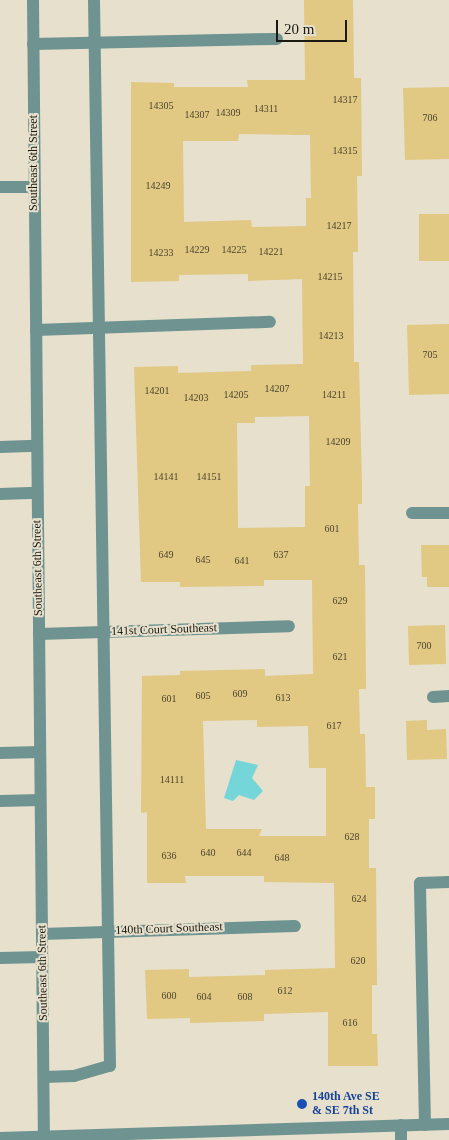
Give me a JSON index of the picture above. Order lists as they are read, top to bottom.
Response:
{
  "streets": {
    "street": ["Southeast 6th Street", "141st Court Southeast", "140th Court Southeast"]
  },
  "crossings": [
    ["Southeast 6th Street", "141st Court Southeast"],
    ["Southeast 6th Street", "140th Court Southeast"]
  ],
  "places": ["140th Ave SE & SE 7th St"],
  "house_numbers": [
    "14317",
    "14305",
    "14311",
    "14309",
    "14307",
    "706",
    "14315",
    "14249",
    "14217",
    "14229",
    "14225",
    "14221",
    "14233",
    "14215",
    "14213",
    "705",
    "14207",
    "14201",
    "14205",
    "14211",
    "14203",
    "14209",
    "14141",
    "14151",
    "601",
    "649",
    "637",
    "645",
    "641",
    "629",
    "700",
    "621",
    "609",
    "605",
    "613",
    "601",
    "617",
    "14111",
    "628",
    "640",
    "644",
    "636",
    "648",
    "624",
    "620",
    "612",
    "600",
    "604",
    "608",
    "616"
  ],
  "scale_bar": "20 m"
}
